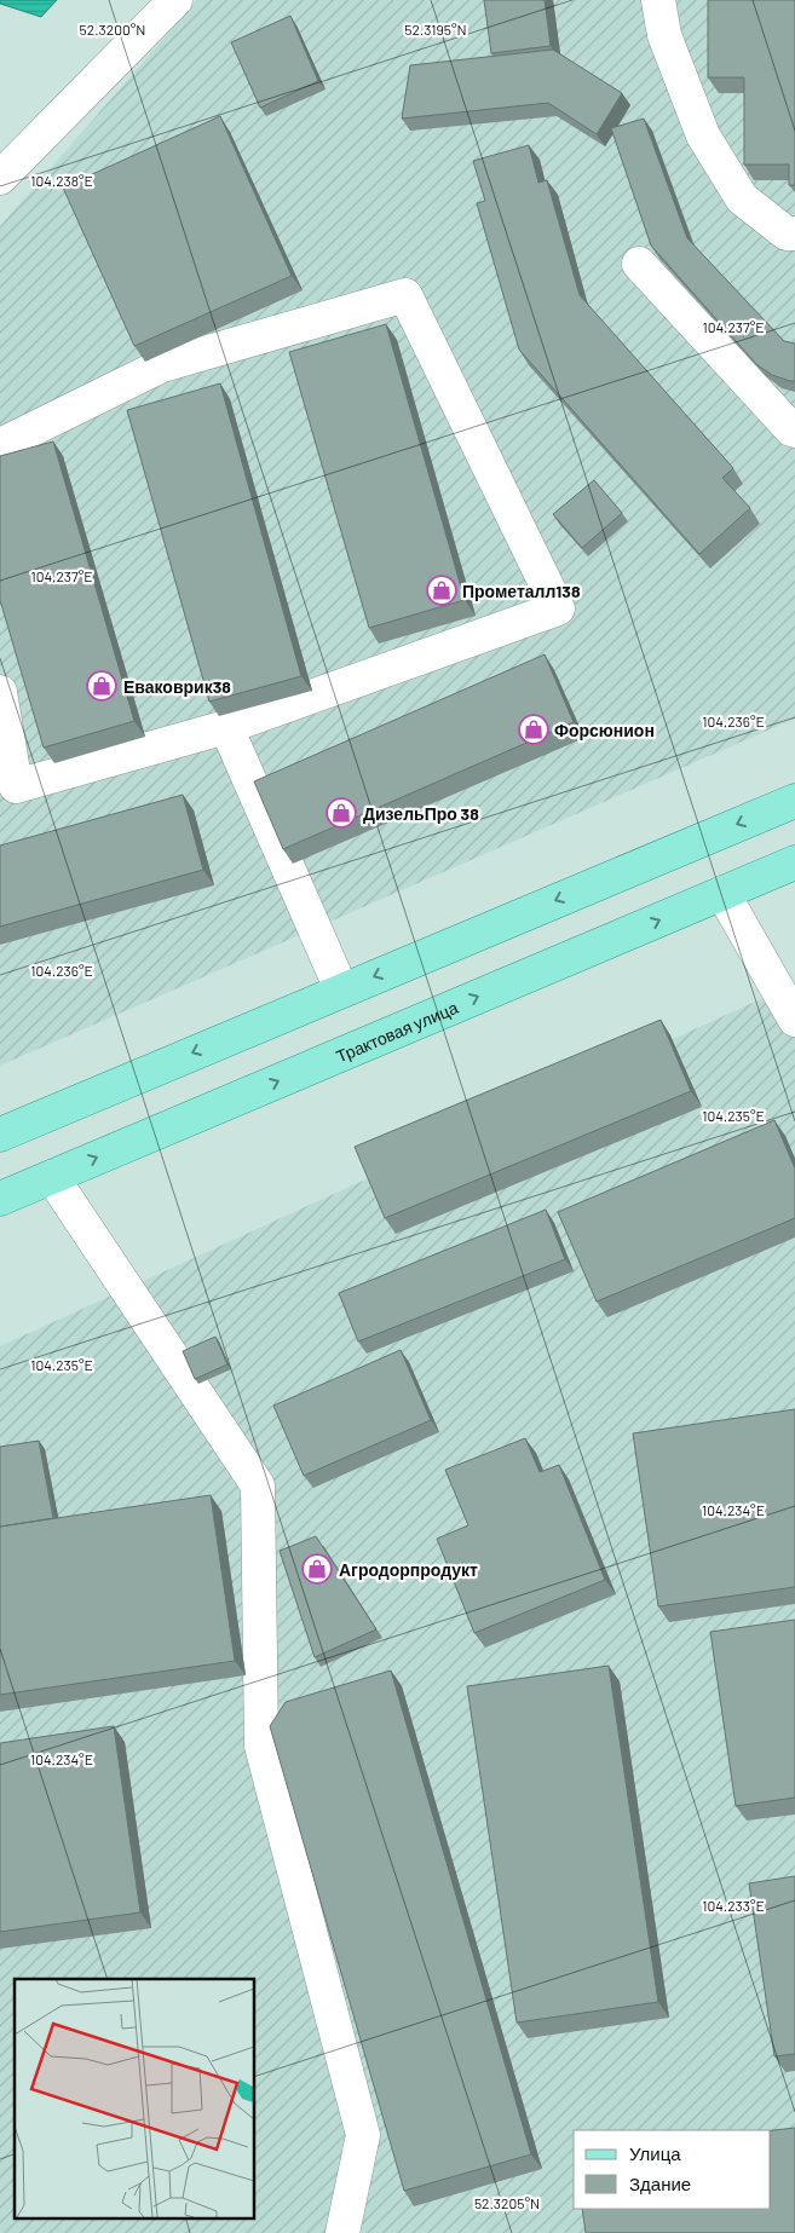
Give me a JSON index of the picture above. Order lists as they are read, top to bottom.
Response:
{
  "streets": {
    "main road": ["Трактовая улица"]
  },
  "places": {
    "shop": [
      "Прометалл138",
      "Еваковрик38",
      "Форсюнион",
      "ДизельПро 38",
      "Агродорпродукт"
    ]
  },
  "legend": ["Улица", "Здание"],
  "coordinates": [
    "52.3200°N",
    "52.3195°N",
    "104.238°E",
    "104.237°E",
    "104.236°E",
    "104.235°E",
    "104.234°E",
    "104.233°E",
    "52.3205°N"
  ]
}
